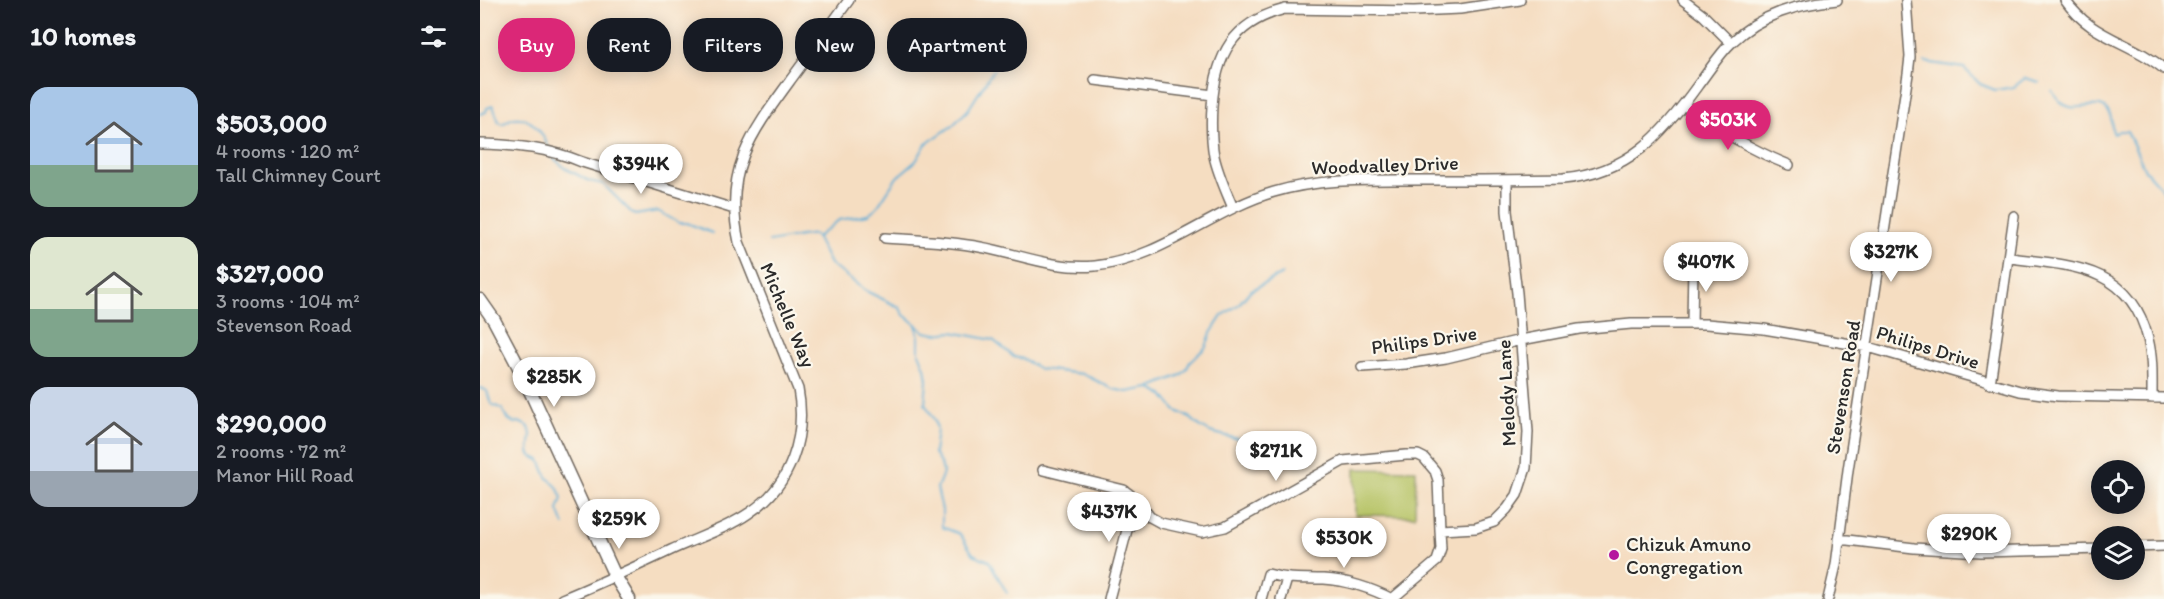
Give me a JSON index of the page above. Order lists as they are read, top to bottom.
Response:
{
  "streets": {
    "street": [
      "Woodvalley Drive",
      "Michelle Way",
      "Philips Drive",
      "Stevenson Road",
      "Melody Lane"
    ]
  },
  "crossings": [
    ["Woodvalley Drive", "Melody Lane"],
    ["Philips Drive", "Stevenson Road"],
    ["Philips Drive", "Melody Lane"]
  ],
  "places": ["Chizuk Amuno Congregation"],
  "page": {
    "heading": "10 homes",
    "chip": [
      "Buy",
      "Rent",
      "Filters",
      "New",
      "Apartment"
    ],
    "list": [
      {
        "name": "$503,000",
        "note": "4 rooms · 120 m² · Tall Chimney Court"
      },
      {
        "name": "$327,000",
        "note": "3 rooms · 104 m² · Stevenson Road"
      },
      {
        "name": "$290,000",
        "note": "2 rooms · 72 m² · Manor Hill Road"
      }
    ],
    "price": [
      "$503K",
      "$394K",
      "$327K",
      "$407K",
      "$285K",
      "$271K",
      "$437K",
      "$259K",
      "$290K",
      "$530K"
    ]
  }
}
